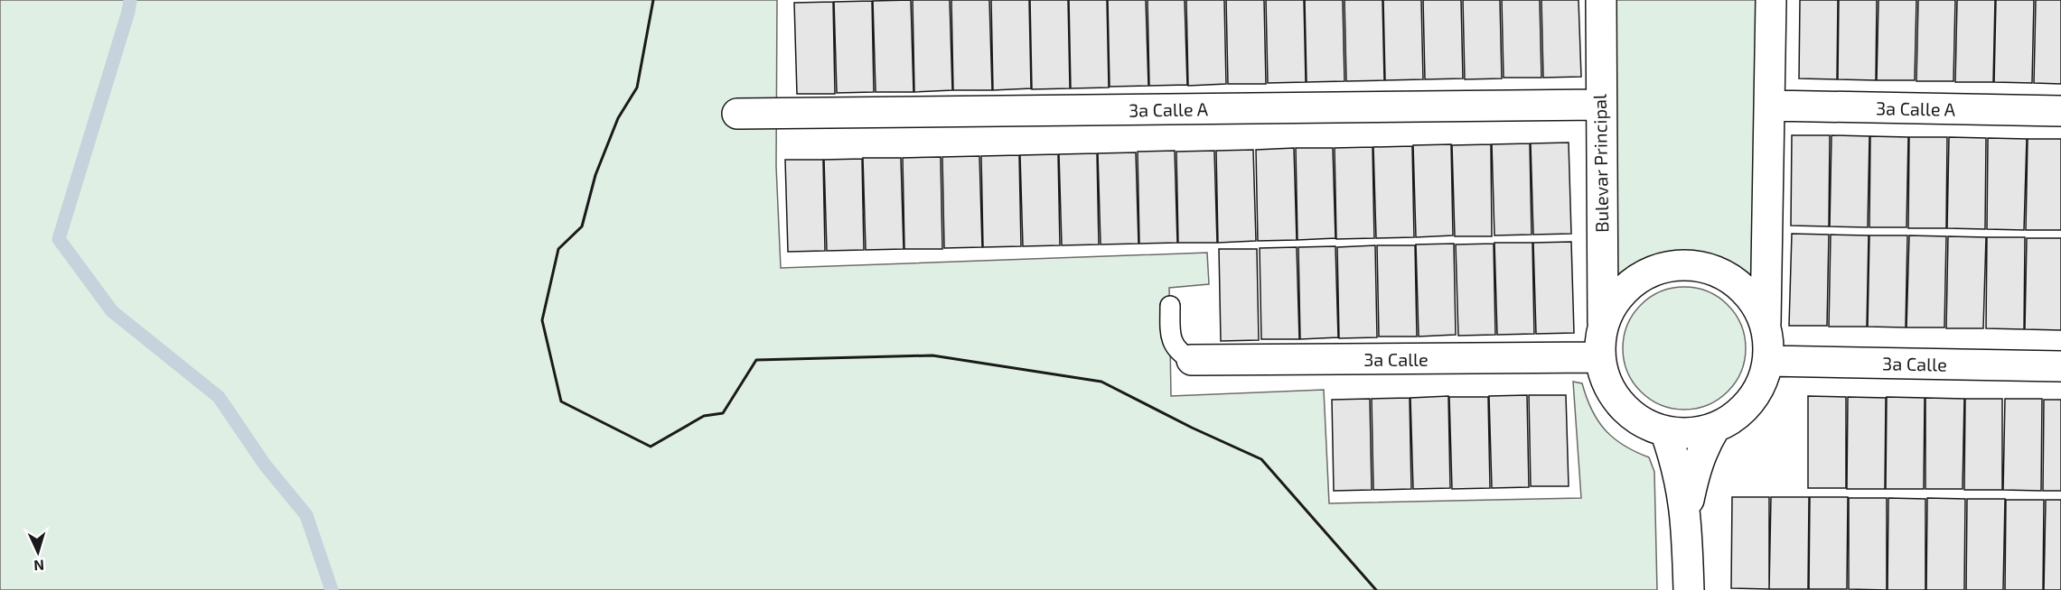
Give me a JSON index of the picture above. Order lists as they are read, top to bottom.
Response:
{
  "streets": {
    "street": ["3a Calle A", "Bulevar Principal", "3a Calle"]
  },
  "crossings": [
    ["3a Calle A", "Bulevar Principal"],
    ["Bulevar Principal", "3a Calle"]
  ],
  "north": "bottom"
}
